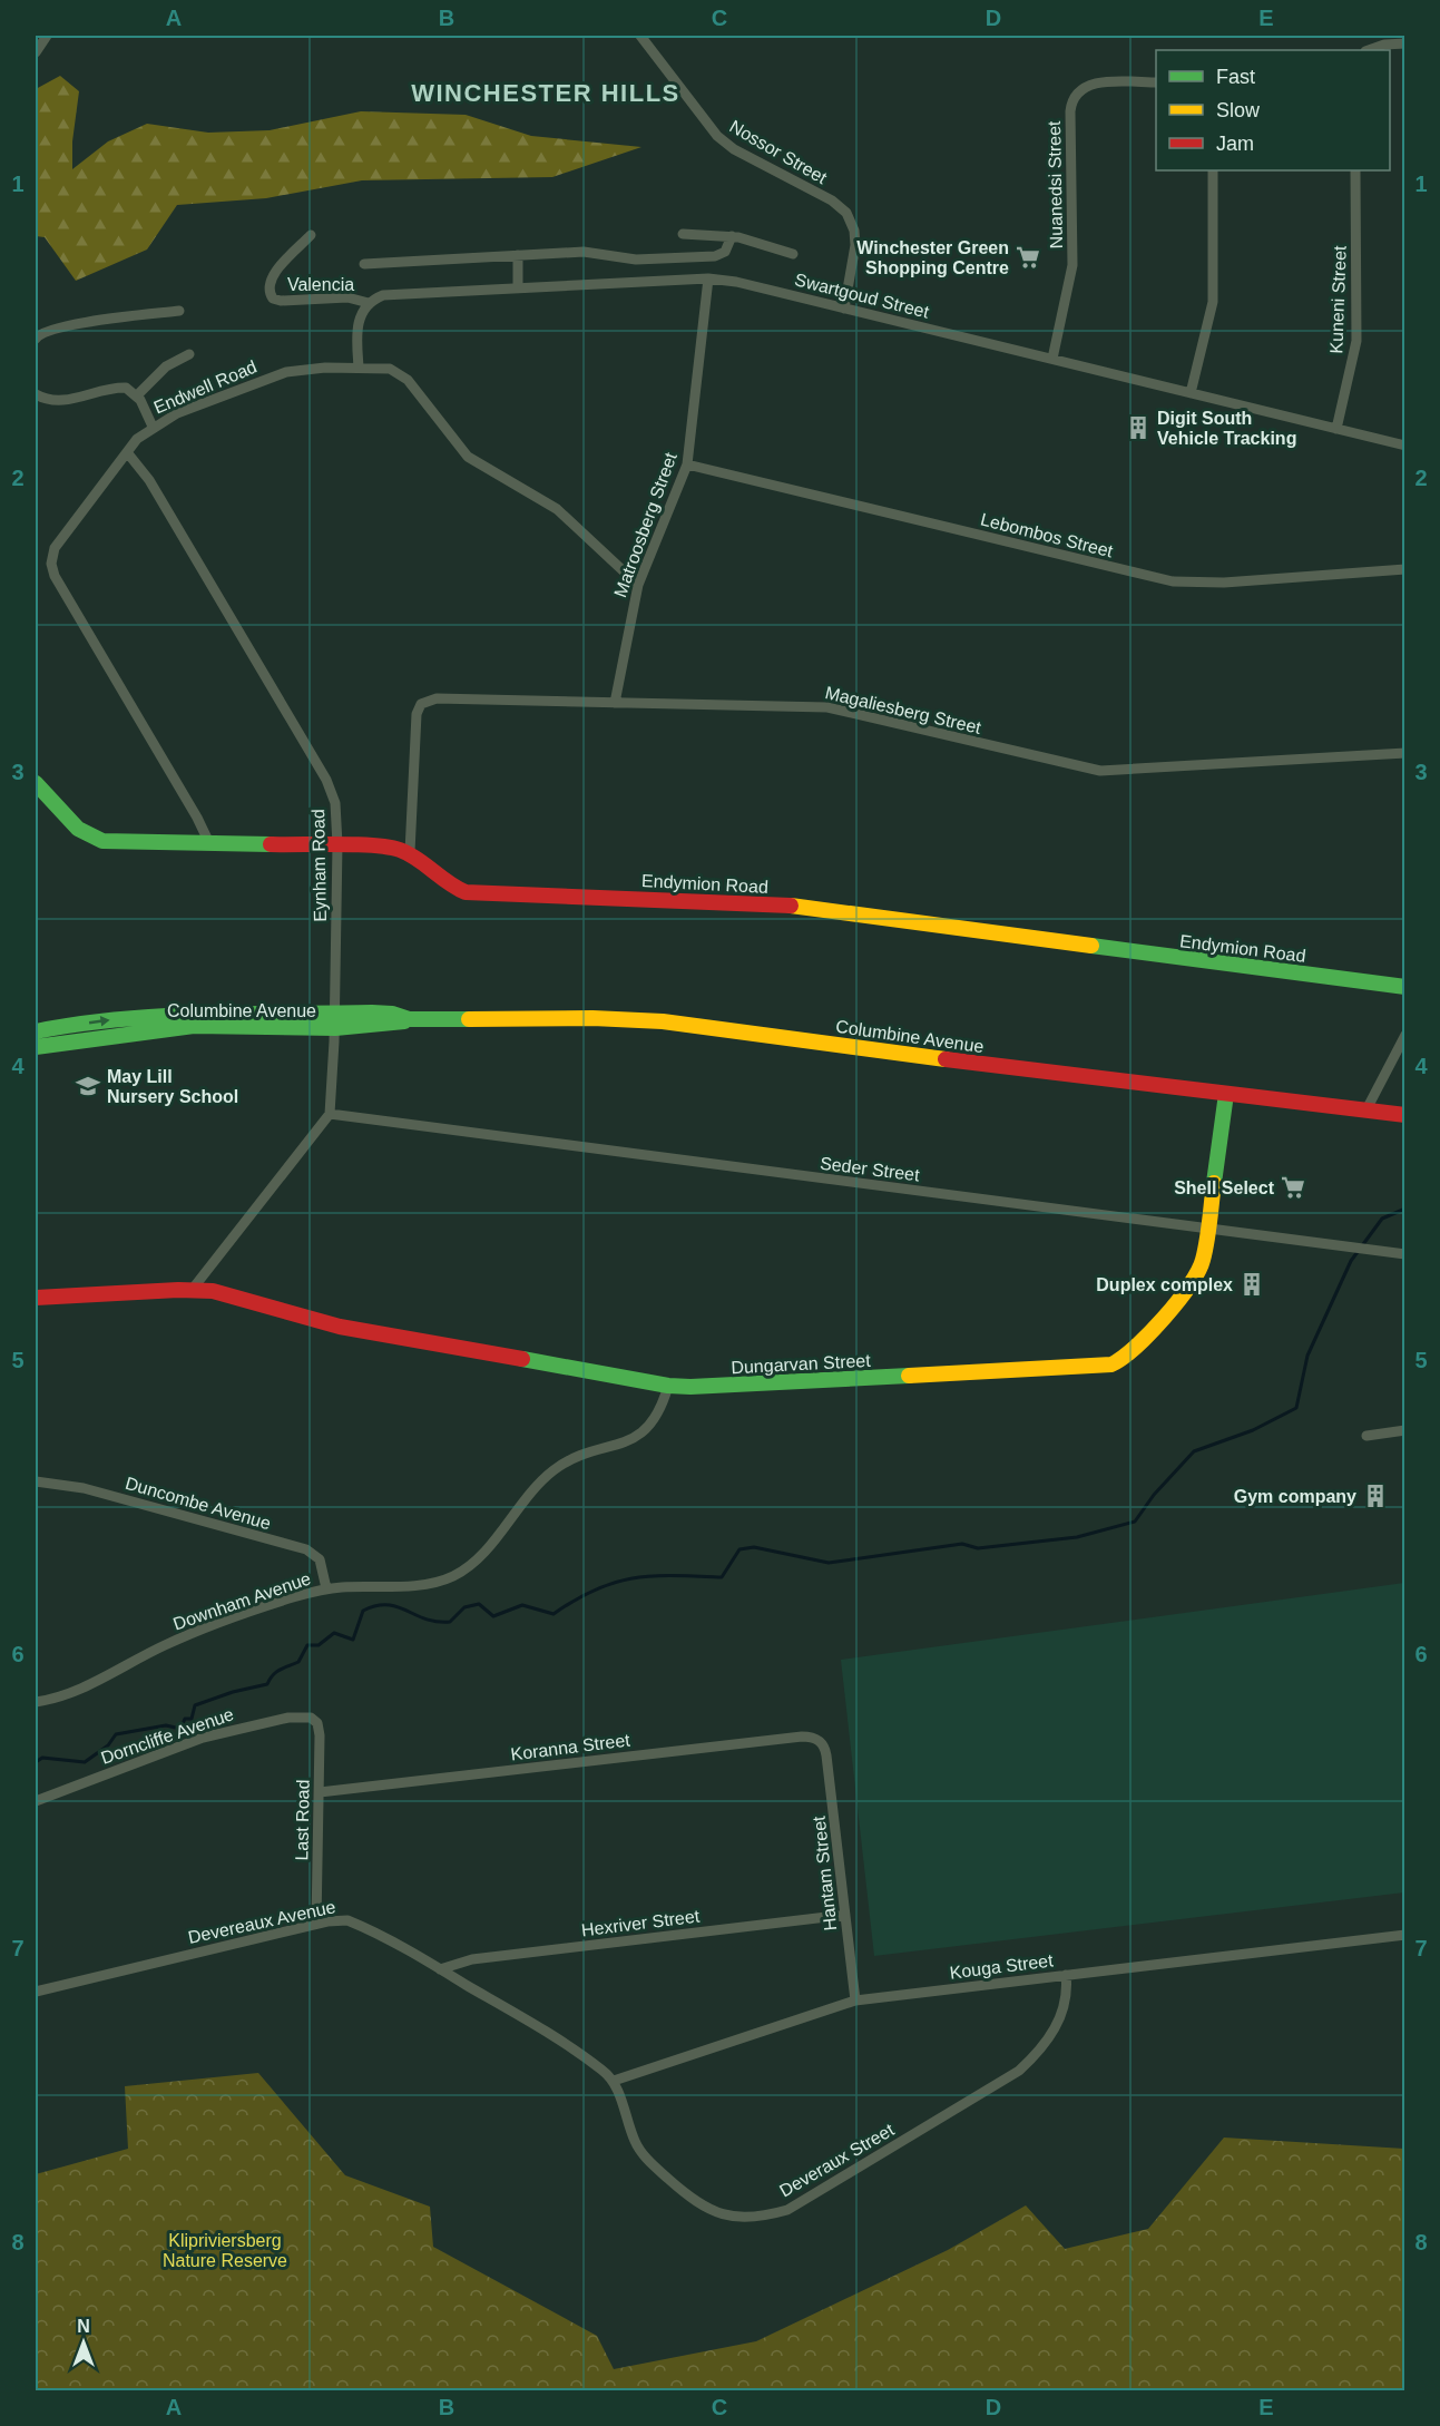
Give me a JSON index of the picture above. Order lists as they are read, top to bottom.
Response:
{
  "streets": {
    "street": [
      "Nossor Street",
      "Nuanedsi Street",
      "Valencia",
      "Swartgoud Street",
      "Kuneni Street",
      "Endwell Road",
      "Matroosberg Street",
      "Lebombos Street",
      "Magaliesberg Street",
      "Eynham Road",
      "Endymion Road",
      "Columbine Avenue",
      "Seder Street",
      "Dungarvan Street",
      "Duncombe Avenue",
      "Downham Avenue",
      "Dorncliffe Avenue",
      "Koranna Street",
      "Last Road",
      "Hantam Street",
      "Devereaux Avenue",
      "Hexriver Street",
      "Kouga Street",
      "Deveraux Street"
    ]
  },
  "crossings": [
    ["Nossor Street", "Swartgoud Street"],
    ["Nuanedsi Street", "Swartgoud Street"],
    ["Valencia", "Swartgoud Street"],
    ["Swartgoud Street", "Kuneni Street"],
    ["Swartgoud Street", "Matroosberg Street"],
    ["Endwell Road", "Matroosberg Street"],
    ["Endwell Road", "Eynham Road"],
    ["Matroosberg Street", "Lebombos Street"],
    ["Matroosberg Street", "Magaliesberg Street"],
    ["Magaliesberg Street", "Endymion Road"],
    ["Eynham Road", "Columbine Avenue"],
    ["Eynham Road", "Seder Street"],
    ["Columbine Avenue", "Dungarvan Street"],
    ["Seder Street", "Dungarvan Street"],
    ["Dungarvan Street", "Downham Avenue"],
    ["Duncombe Avenue", "Downham Avenue"],
    ["Dorncliffe Avenue", "Last Road"],
    ["Koranna Street", "Last Road"],
    ["Koranna Street", "Hantam Street"],
    ["Last Road", "Devereaux Avenue"],
    ["Hantam Street", "Hexriver Street"],
    ["Hantam Street", "Kouga Street"],
    ["Devereaux Avenue", "Hexriver Street"],
    ["Devereaux Avenue", "Kouga Street"],
    ["Devereaux Avenue", "Deveraux Street"],
    ["Kouga Street", "Deveraux Street"]
  ],
  "districts": ["WINCHESTER HILLS"],
  "parks": ["Klipriviersberg Nature Reserve"],
  "places": {
    "supermarket": ["Winchester Green Shopping Centre", "Shell Select"],
    "building": ["Digit South Vehicle Tracking", "Duplex complex", "Gym company"],
    "school or university": ["May Lill Nursery School"]
  },
  "legend": ["Fast", "Slow", "Jam"],
  "north": "top",
  "grid": {
    "columns": [
      "A",
      "B",
      "C",
      "D",
      "E"
    ],
    "rows": [
      "1",
      "2",
      "3",
      "4",
      "5",
      "6",
      "7",
      "8"
    ]
  }
}
